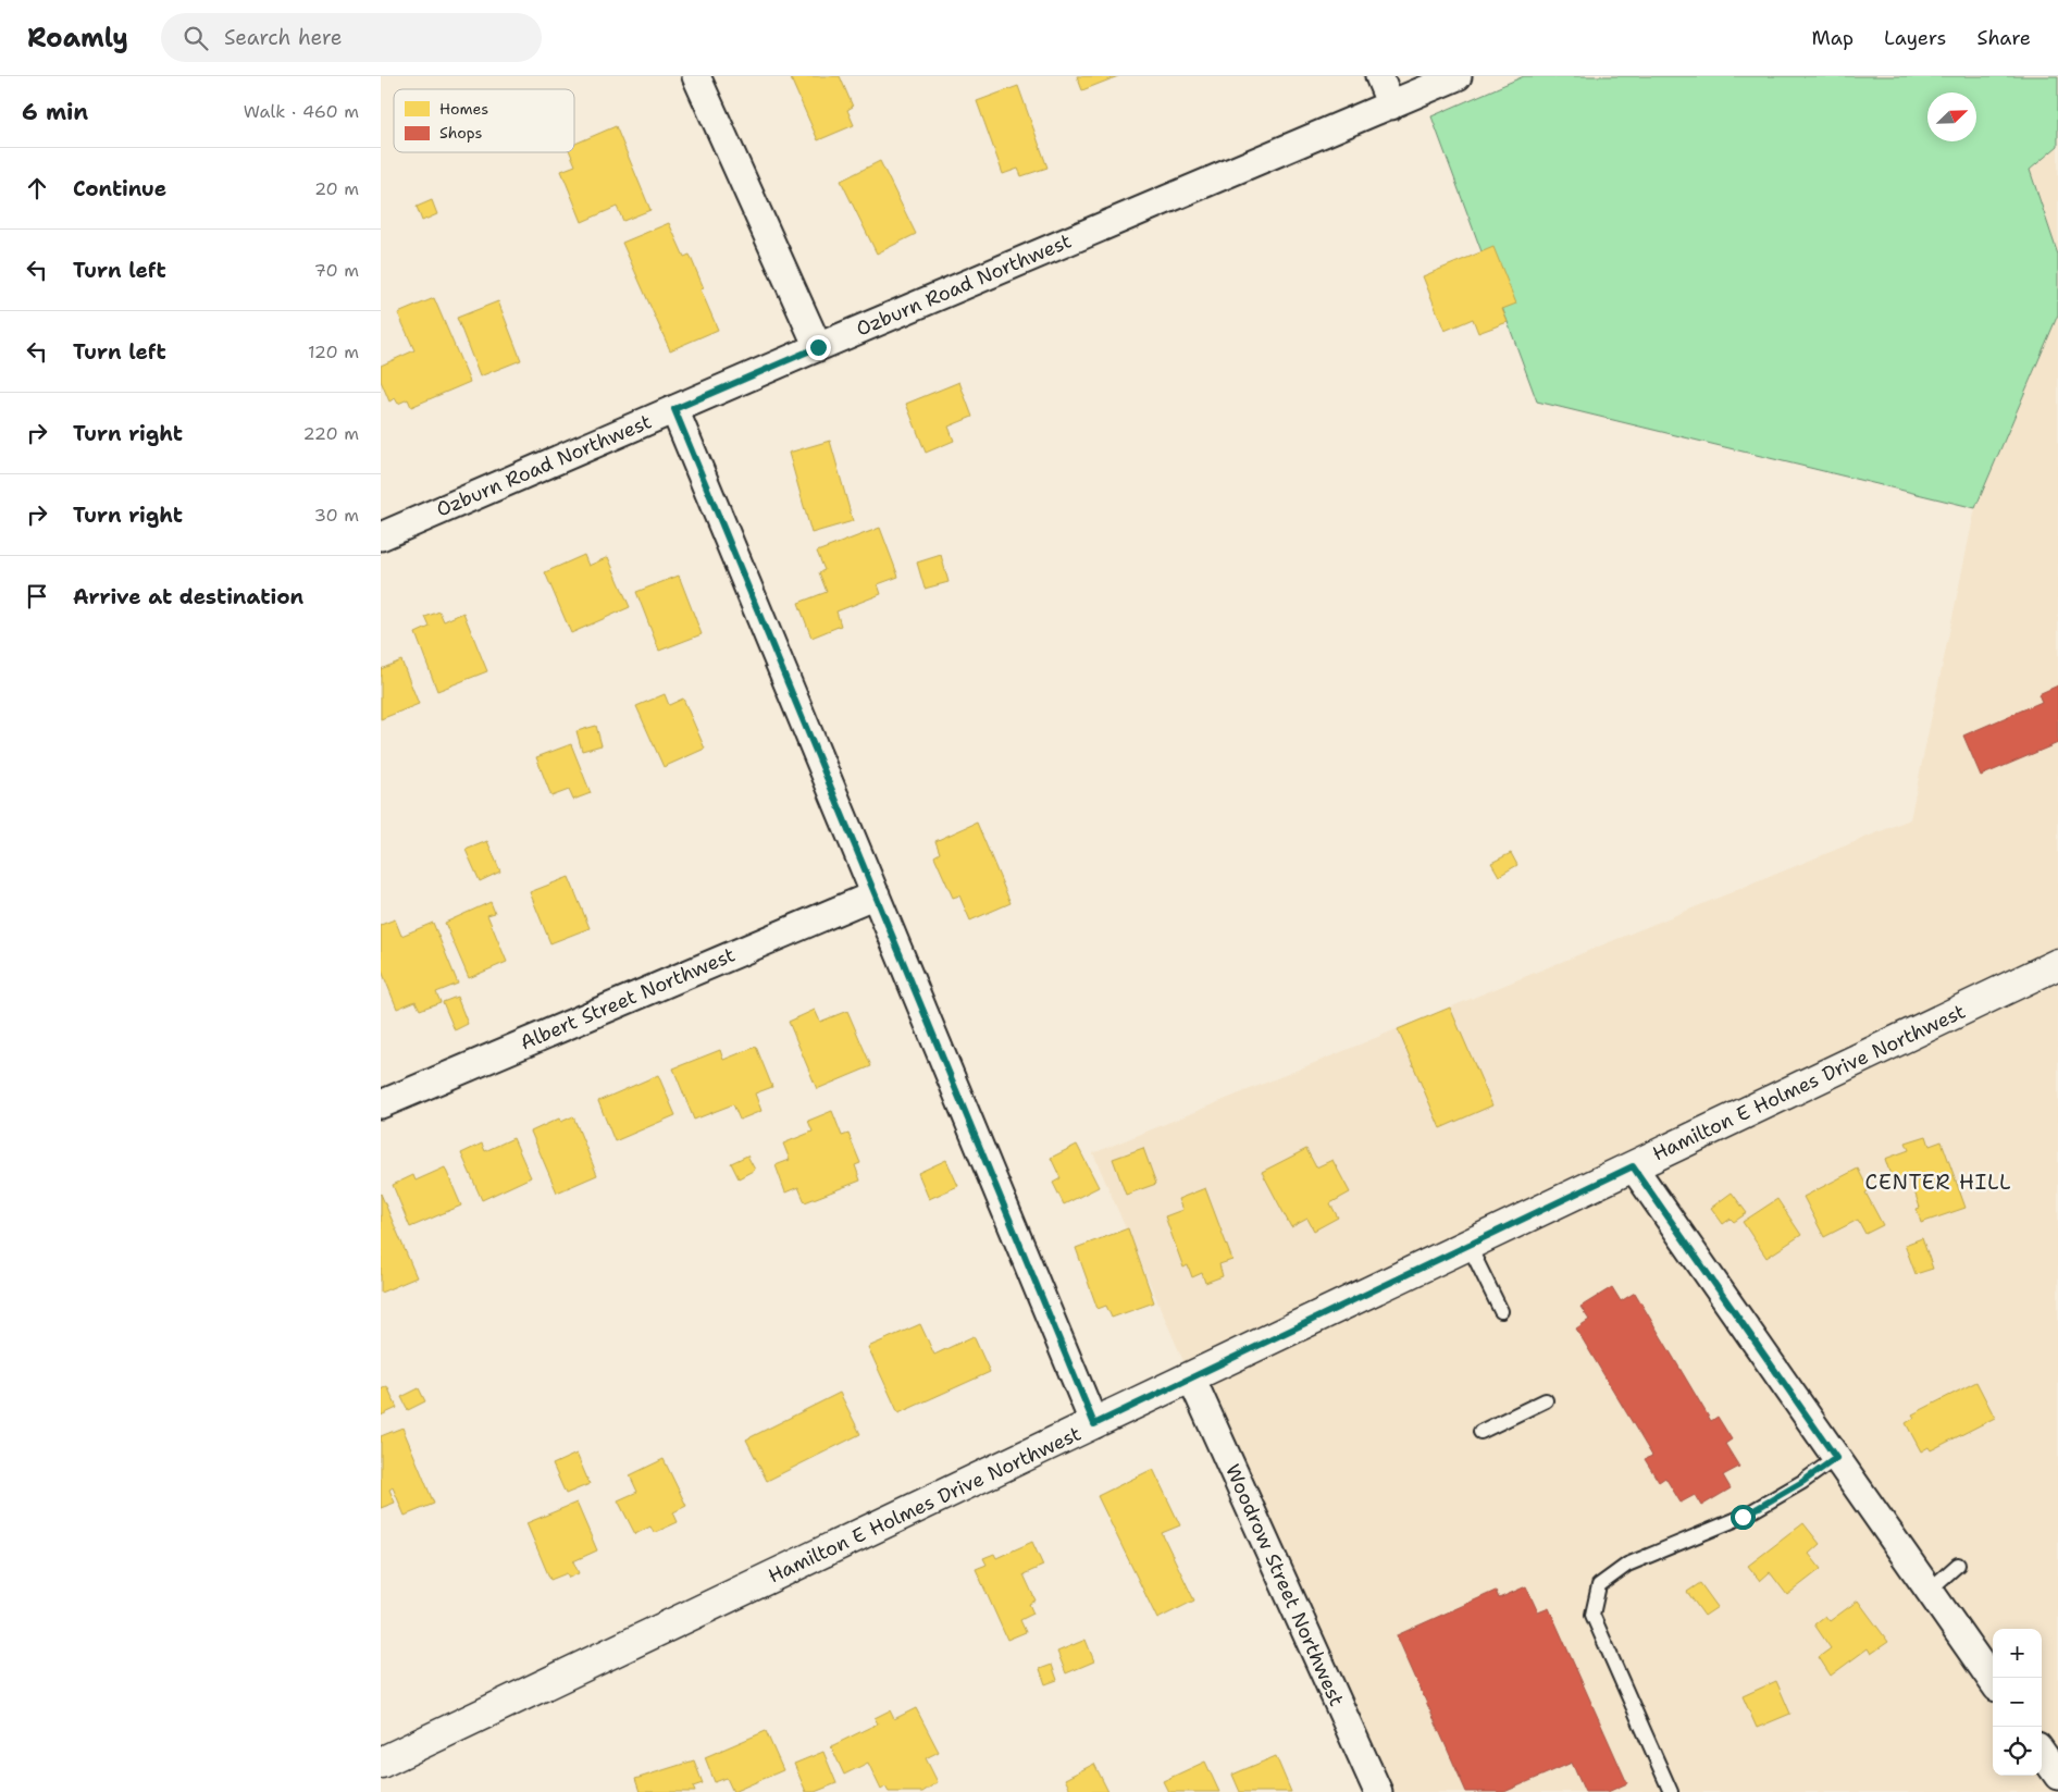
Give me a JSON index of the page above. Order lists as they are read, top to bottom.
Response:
{
  "streets": {
    "main road": ["Hamilton E Holmes Drive Northwest"],
    "street": ["Ozburn Road Northwest", "Albert Street Northwest", "Woodrow Street Northwest"]
  },
  "crossings": [
    ["Hamilton E Holmes Drive Northwest", "Woodrow Street Northwest"]
  ],
  "districts": ["CENTER HILL"],
  "legend": ["Homes", "Shops"],
  "north": "top right",
  "page": {
    "header": "Roamly",
    "search": "Search here",
    "nav": ["Map", "Layers", "Share"],
    "heading": ["6 min", "Walk · 460 m"],
    "list": [
      ["Continue", "20 m"],
      ["Turn left", "70 m"],
      ["Turn left", "120 m"],
      ["Turn right", "220 m"],
      ["Turn right", "30 m"],
      "Arrive at destination"
    ],
    "map_buttons": ["+", "−"]
  }
}
